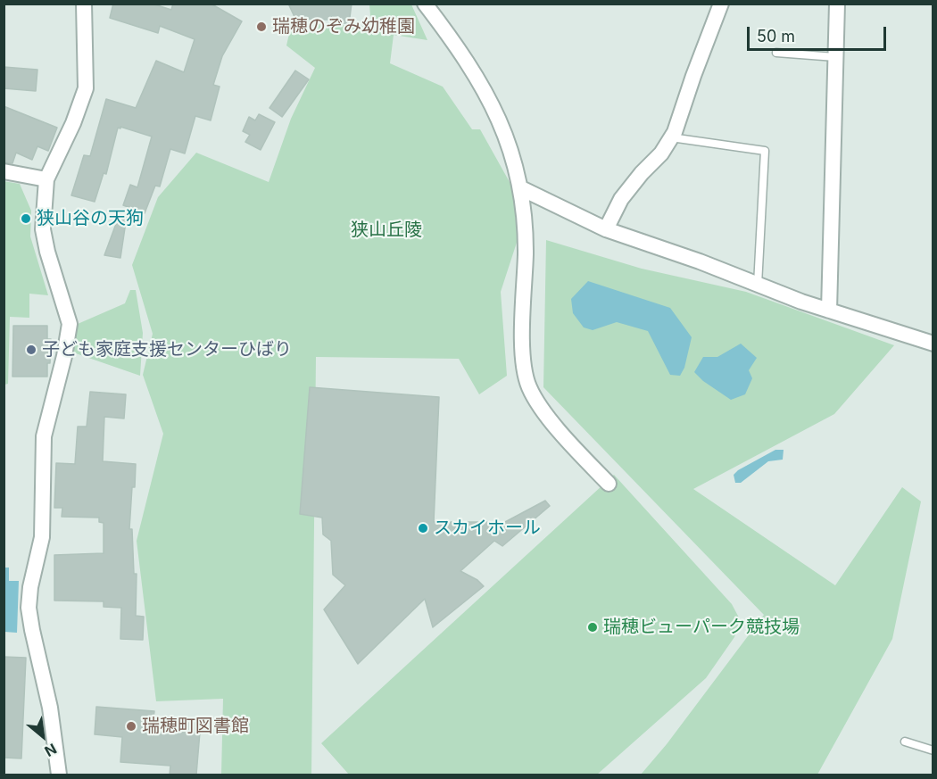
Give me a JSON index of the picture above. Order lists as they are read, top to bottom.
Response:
{
  "parks": ["狭山丘陵"],
  "places": [
    "瑞穂のぞみ幼稚園",
    "狭山谷の天狗",
    "子ども家庭支援センターひばり",
    "スカイホール",
    "瑞穂ビューパーク競技場",
    "瑞穂町図書館"
  ],
  "scale_bar": "50 m",
  "north": "bottom right"
}
